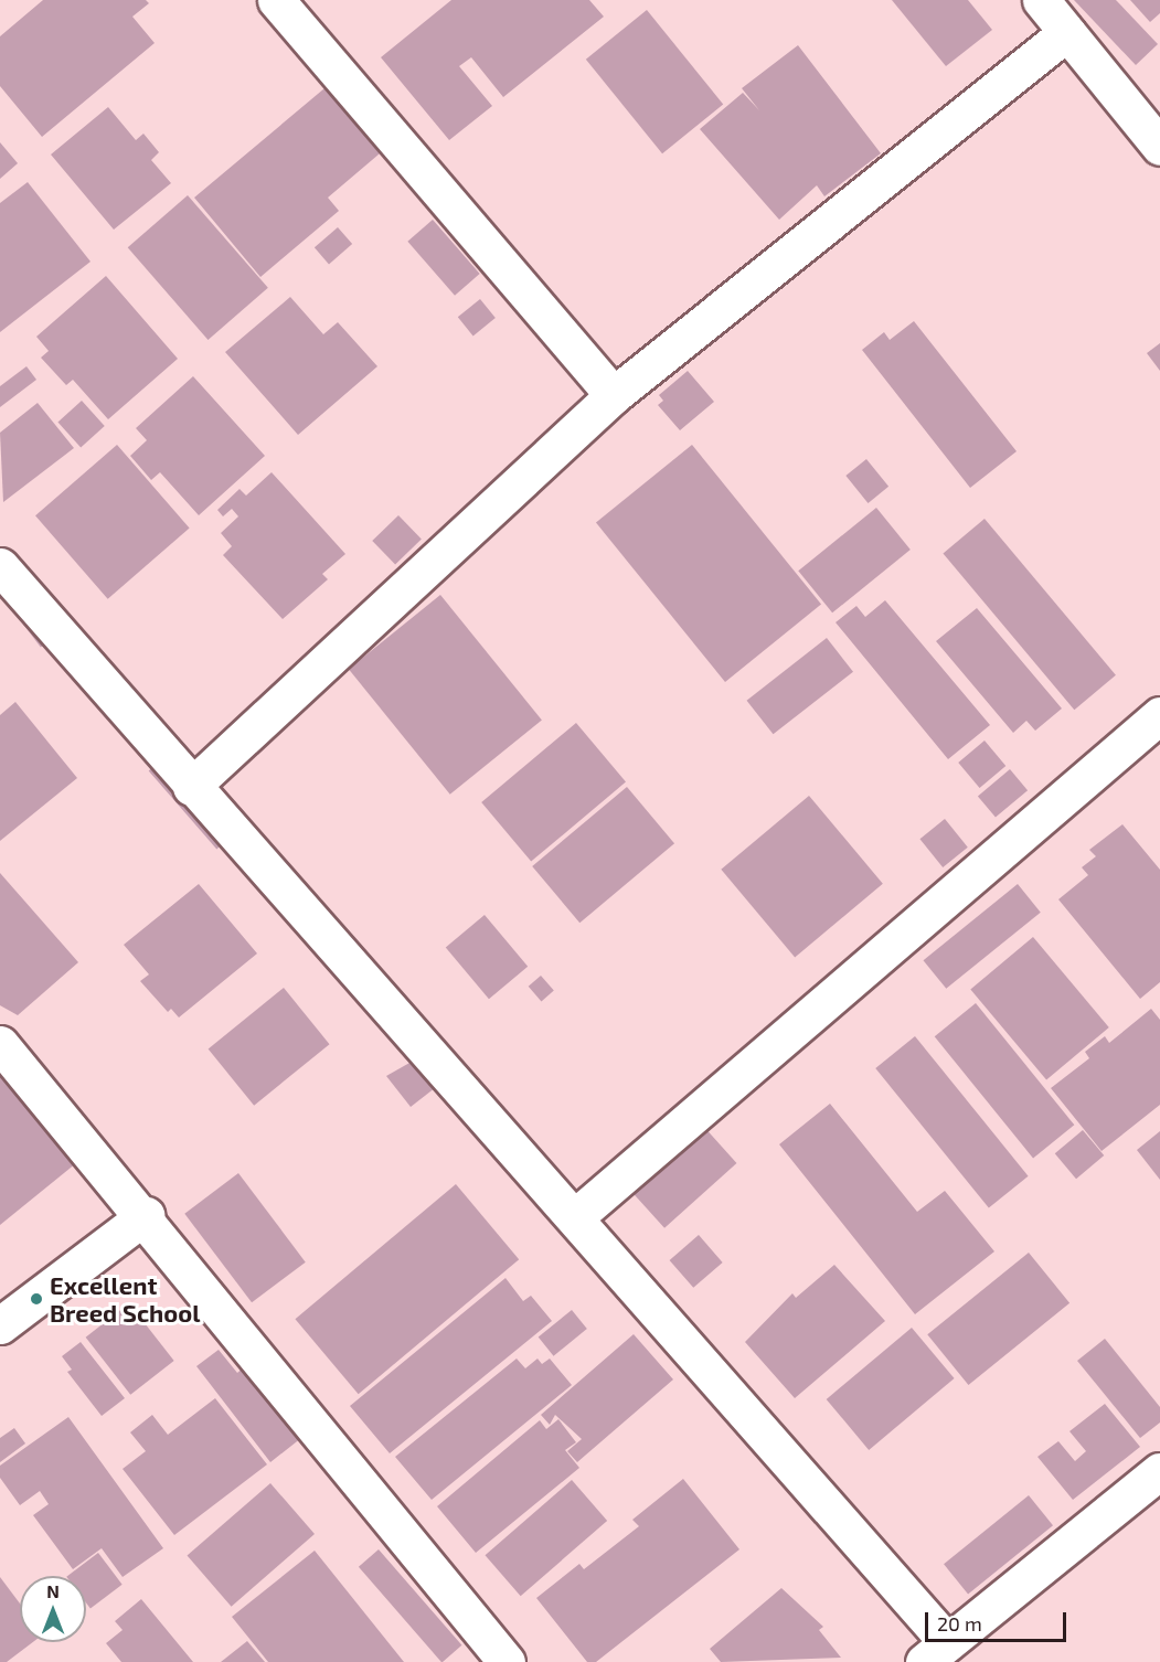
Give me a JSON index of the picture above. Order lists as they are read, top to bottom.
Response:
{
  "places": ["Excellent Breed School"],
  "scale_bar": "20 m",
  "north": "top"
}
